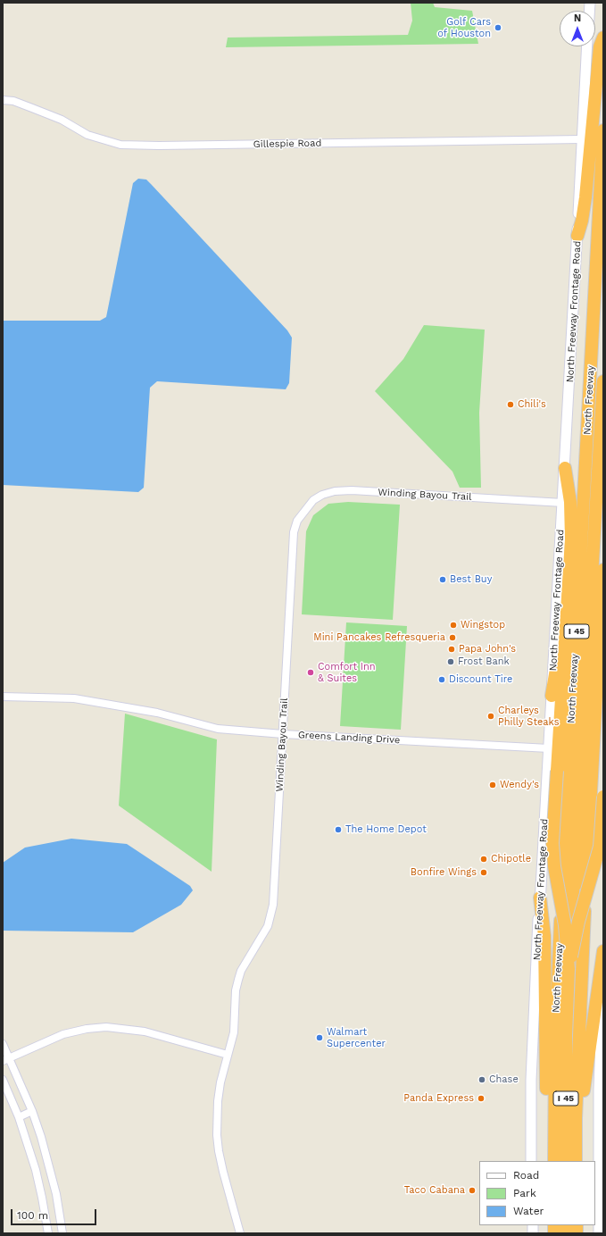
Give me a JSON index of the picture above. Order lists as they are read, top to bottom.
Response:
{
  "streets": {
    "highway": ["North Freeway", "I 45"],
    "main road": ["North Freeway Frontage Road"],
    "street": ["Gillespie Road", "Winding Bayou Trail", "Greens Landing Drive"]
  },
  "crossings": [
    ["Gillespie Road", "North Freeway Frontage Road"],
    ["North Freeway Frontage Road", "Winding Bayou Trail"],
    ["North Freeway Frontage Road", "Greens Landing Drive"],
    ["Winding Bayou Trail", "Greens Landing Drive"]
  ],
  "places": [
    "Golf Cars of Houston",
    "Chili's",
    "Best Buy",
    "Wingstop",
    "Mini Pancakes Refresqueria",
    "Papa John's",
    "Frost Bank",
    "Comfort Inn & Suites",
    "Discount Tire",
    "Charleys Philly Steaks",
    "Wendy's",
    "The Home Depot",
    "Chipotle",
    "Bonfire Wings",
    "Walmart Supercenter",
    "Chase",
    "Panda Express",
    "Taco Cabana"
  ],
  "legend": ["Road", "Park", "Water"],
  "scale_bar": "100 m",
  "north": "top"
}
